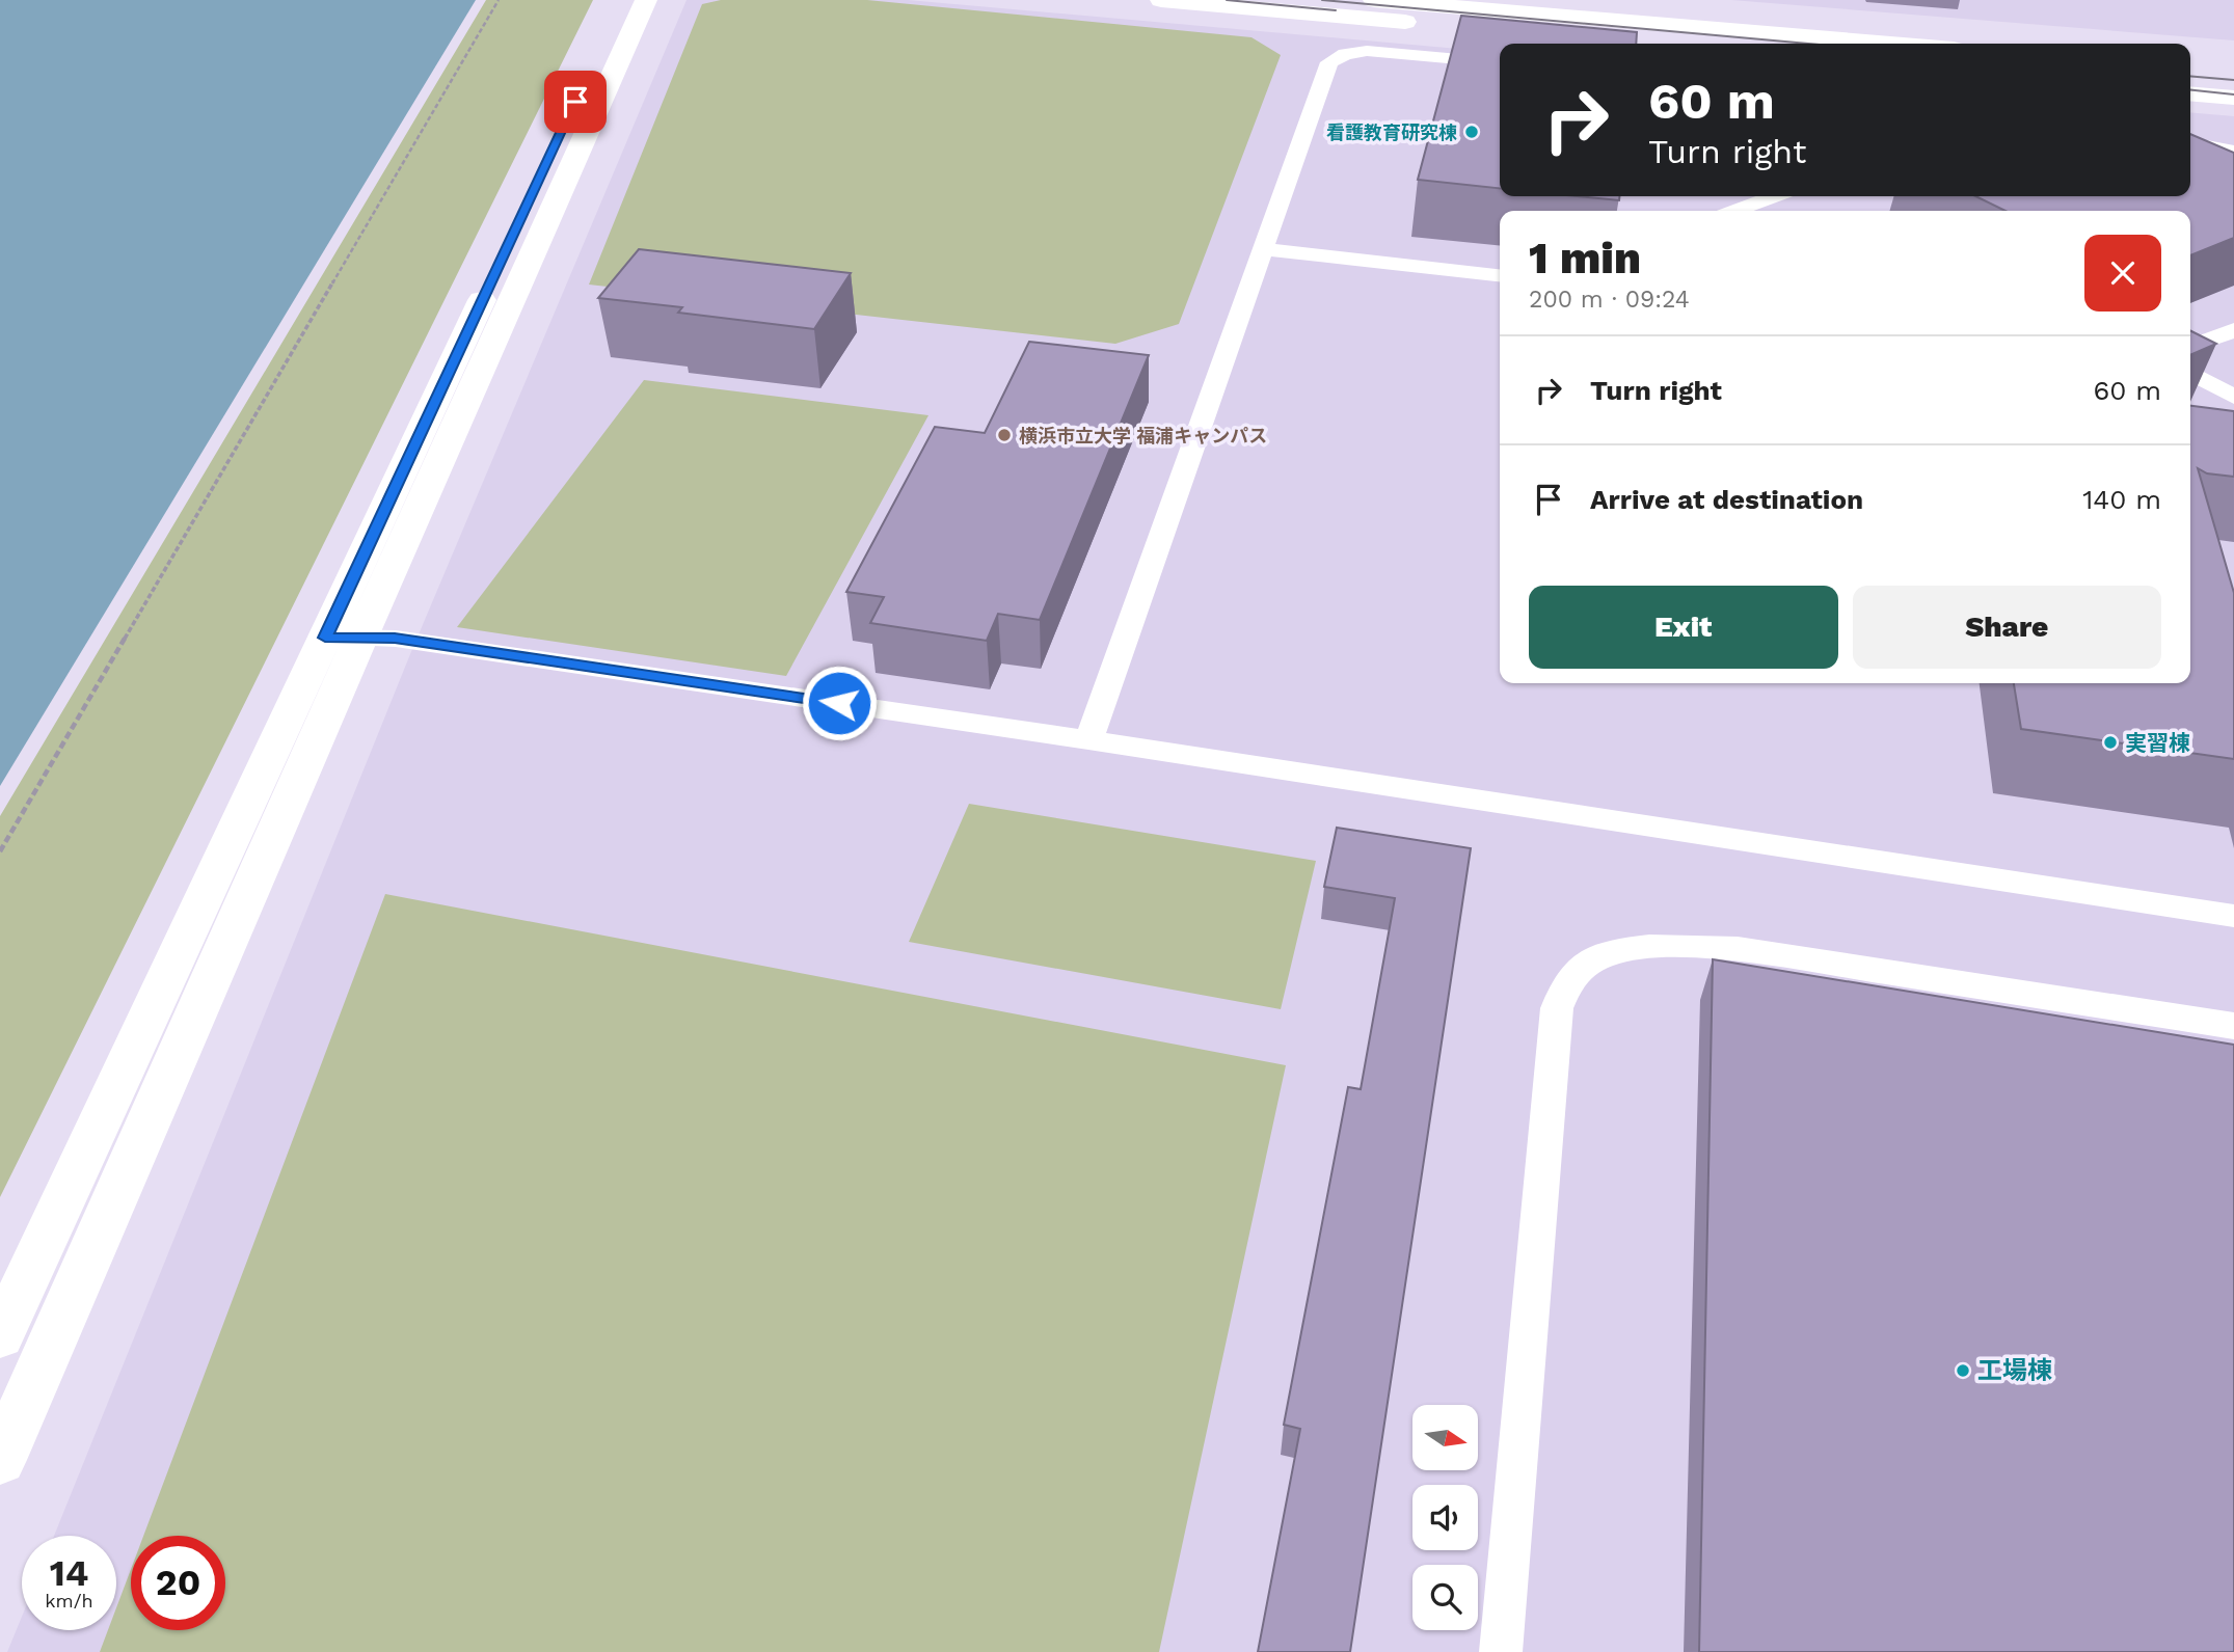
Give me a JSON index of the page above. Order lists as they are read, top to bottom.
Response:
{
  "places": [
    "看護教育研究棟",
    "横浜市立大学 福浦キャンパス",
    "実習棟",
    "工場棟"
  ],
  "north": "right",
  "page": {
    "turn": ["60 m", "Turn right"],
    "heading": ["1 min", "200 m · 09:24"],
    "list": [
      {
        "name": "Turn right",
        "value": "60 m"
      },
      {
        "name": "Arrive at destination",
        "value": "140 m"
      }
    ],
    "buttons": ["Exit", "Share"],
    "speed": "14 km/h",
    "limit": "20"
  }
}
